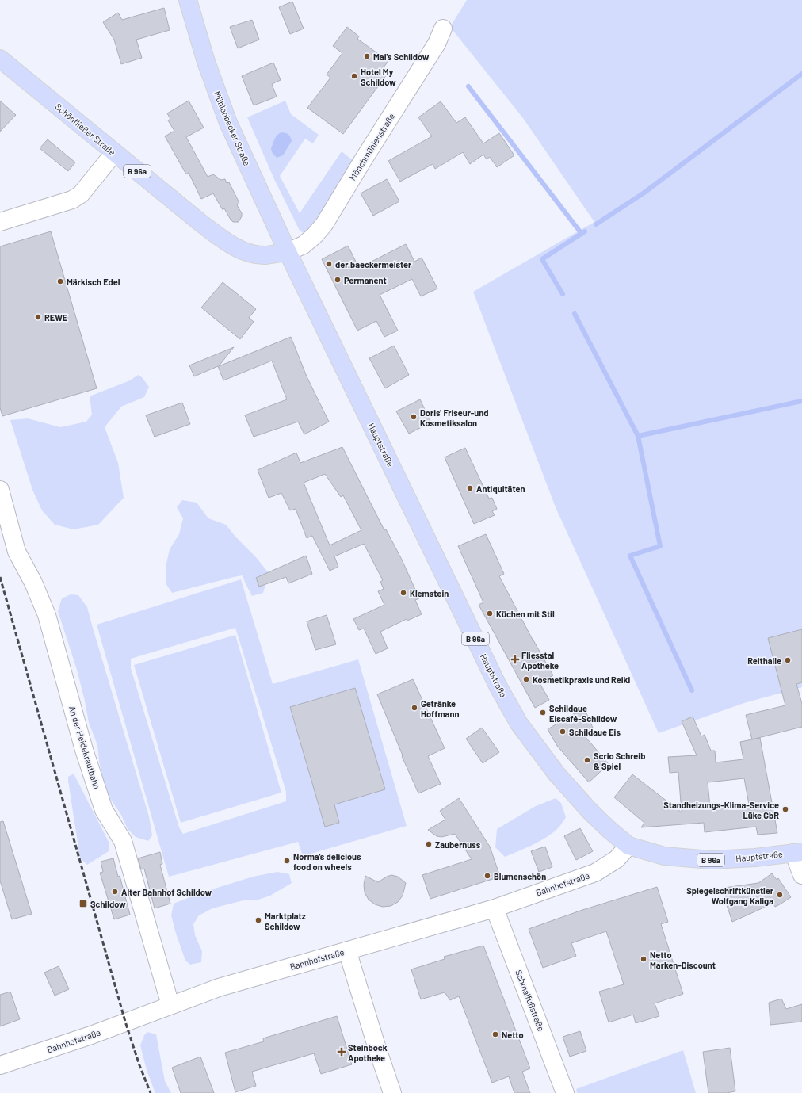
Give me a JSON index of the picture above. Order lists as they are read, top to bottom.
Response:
{
  "streets": {
    "main road": [
      "Mühlenbecker Straße",
      "Schönfließer Straße",
      "B 96a",
      "Hauptstraße"
    ],
    "street": [
      "Mönchmühlenstraße",
      "An der Heidekrautbahn",
      "Bahnhofstraße",
      "Schmalfußstraße"
    ]
  },
  "crossings": [
    ["Mühlenbecker Straße", "Schönfließer Straße"],
    ["Mühlenbecker Straße", "Mönchmühlenstraße"],
    ["Mühlenbecker Straße", "Hauptstraße"],
    ["Schönfließer Straße", "Mönchmühlenstraße"],
    ["Schönfließer Straße", "Hauptstraße"],
    ["Mönchmühlenstraße", "Hauptstraße"],
    ["Hauptstraße", "Bahnhofstraße"],
    ["An der Heidekrautbahn", "Bahnhofstraße"],
    ["Bahnhofstraße", "Schmalfußstraße"]
  ],
  "places": {
    "other": [
      "Mai's Schildow",
      "Hotel My Schildow",
      "der.baeckermeister",
      "Permanent",
      "Märkisch Edel",
      "REWE",
      "Doris' Friseur-und Kosmetiksalon",
      "Antiquitäten",
      "Klemstein",
      "Küchen mit Stil",
      "Reithalle",
      "Kosmetikpraxis und Reiki",
      "Getränke Hoffmann",
      "Schildaue Eiscafé-Schildow",
      "Schildaue Eis",
      "Scrio Schreib & Spiel",
      "Standheizungs-Klima-Service Lüke GbR",
      "Zaubernuss",
      "Norma’s delicious food on wheels",
      "Blumenschön",
      "Alter Bahnhof Schildow",
      "Spiegelschriftkünstler Wolfgang Kaliga",
      "Marktplatz Schildow",
      "Netto Marken-Discount",
      "Netto"
    ],
    "health": ["Fliesstal Apotheke", "Steinbock Apotheke"],
    "transit": ["Schildow"]
  }
}
